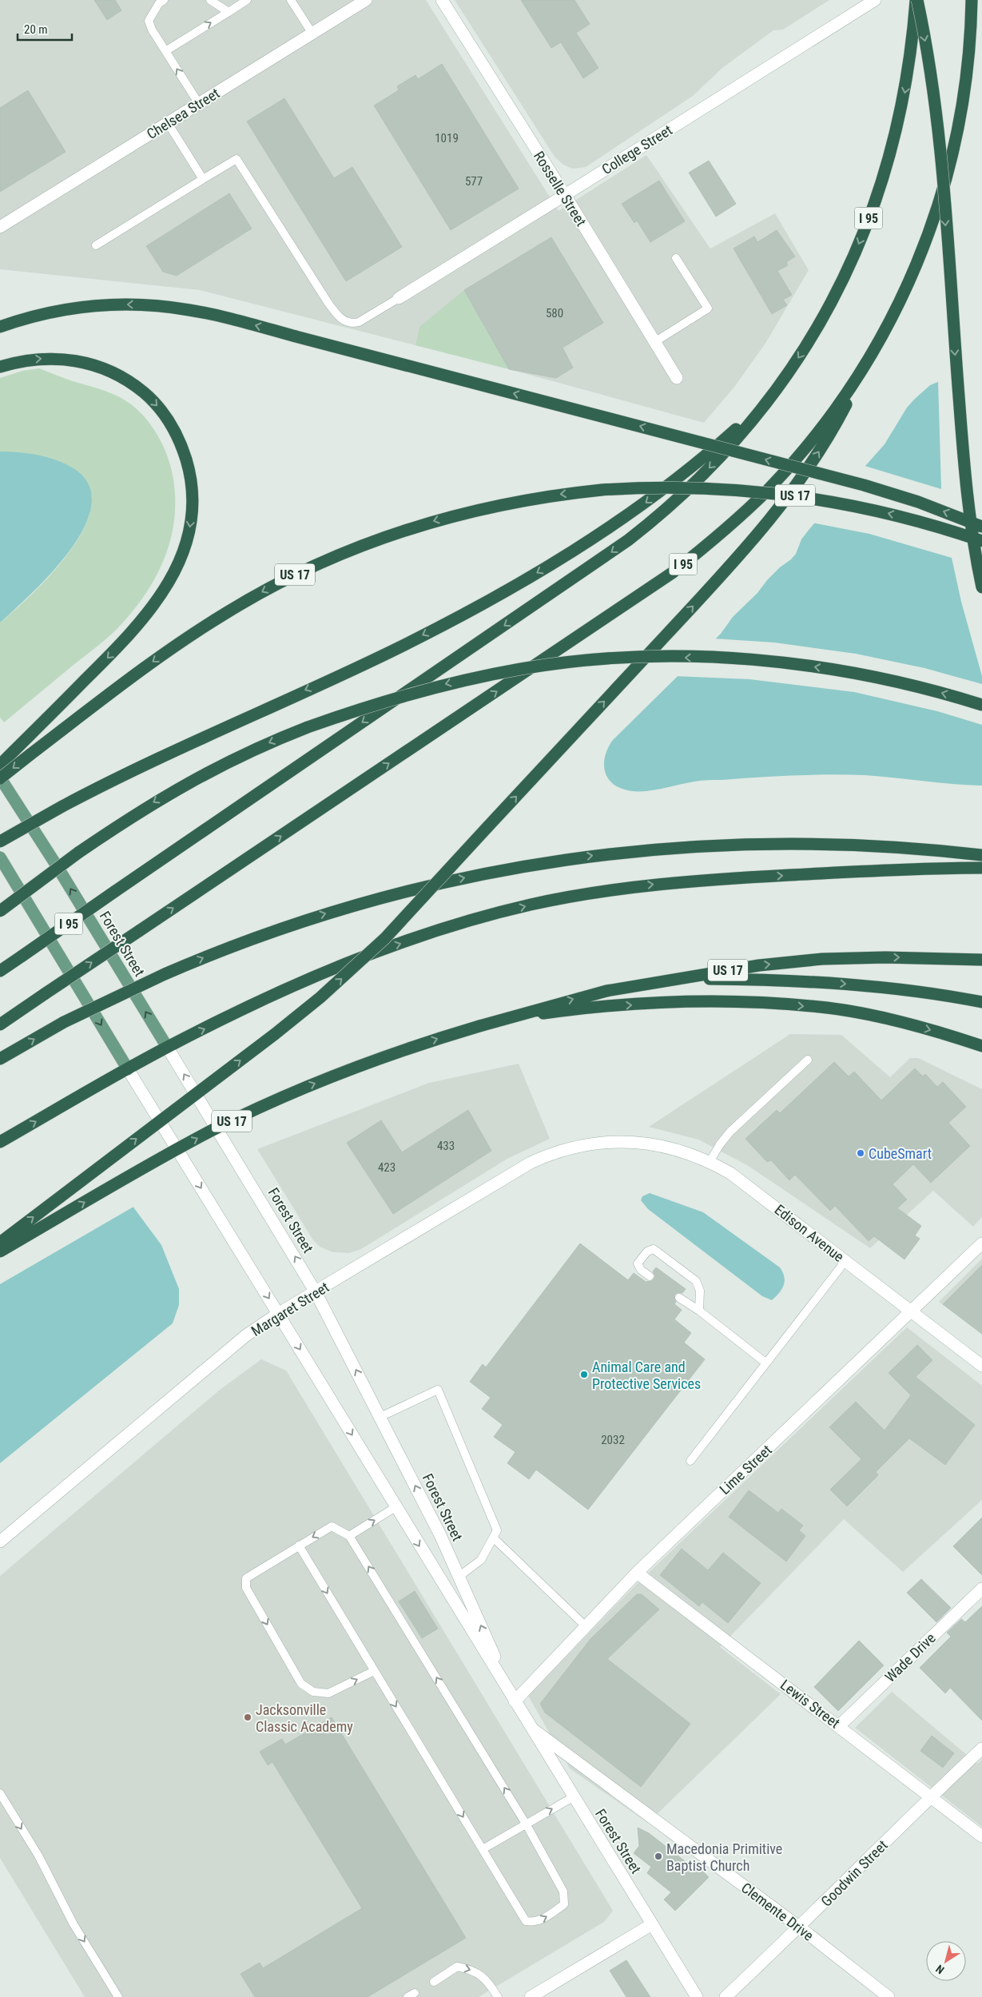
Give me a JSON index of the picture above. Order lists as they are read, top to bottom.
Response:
{
  "streets": {
    "highway": ["I 95", "US 17"],
    "main road": ["Forest Street"],
    "street": [
      "Chelsea Street",
      "College Street",
      "Rosselle Street",
      "Edison Avenue",
      "Margaret Street",
      "Lime Street",
      "Wade Drive",
      "Lewis Street",
      "Goodwin Street",
      "Clemente Drive"
    ]
  },
  "crossings": [
    ["College Street", "Rosselle Street"],
    ["US 17", "Forest Street"],
    ["Forest Street", "Margaret Street"],
    ["Forest Street", "Lime Street"],
    ["Forest Street", "Clemente Drive"],
    ["Edison Avenue", "Margaret Street"],
    ["Edison Avenue", "Lime Street"],
    ["Lime Street", "Lewis Street"],
    ["Wade Drive", "Lewis Street"],
    ["Lewis Street", "Goodwin Street"],
    ["Goodwin Street", "Clemente Drive"]
  ],
  "places": [
    "CubeSmart",
    "Animal Care and Protective Services",
    "Jacksonville Classic Academy",
    "Macedonia Primitive Baptist Church"
  ],
  "house_numbers": [
    "1019",
    "577",
    "580",
    "433",
    "423",
    "2032"
  ],
  "scale_bar": "20 m",
  "north": "bottom left"
}
